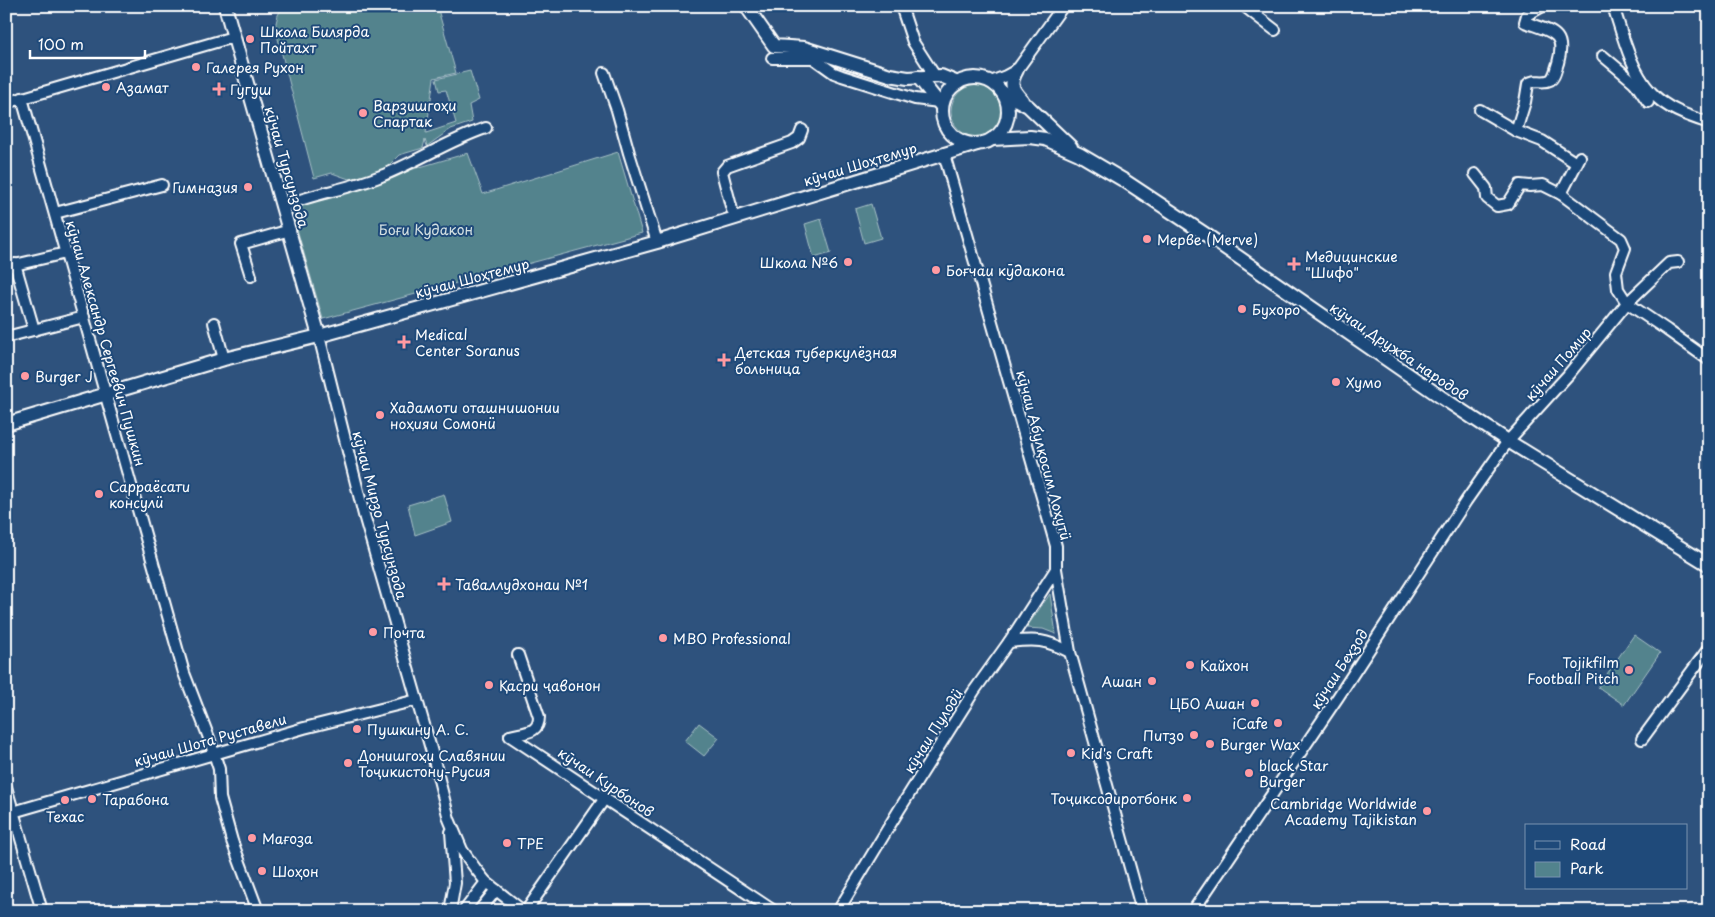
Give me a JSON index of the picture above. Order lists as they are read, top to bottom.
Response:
{
  "streets": {
    "main road": ["кӯчаи Шоҳтемур", "кӯчаи Турсунзода", "кӯчаи Дружба народов"],
    "street": [
      "кӯчаи Александр Сергеевич Пушкин",
      "кӯчаи Помир",
      "кӯчаи Абулқосим Лоҳутӣ",
      "кӯчаи Мирзо Турсунзода",
      "кӯчаи Беҳзод",
      "кӯчаи Пулодӣ",
      "кӯчаи Шота Руставели",
      "кӯчаи Курбонов"
    ]
  },
  "crossings": [
    ["кӯчаи Шоҳтемур", "кӯчаи Турсунзода"],
    ["кӯчаи Шоҳтемур", "кӯчаи Александр Сергеевич Пушкин"],
    ["кӯчаи Шоҳтемур", "кӯчаи Абулқосим Лоҳутӣ"],
    ["кӯчаи Шоҳтемур", "кӯчаи Мирзо Турсунзода"],
    ["кӯчаи Турсунзода", "кӯчаи Мирзо Турсунзода"],
    ["кӯчаи Александр Сергеевич Пушкин", "кӯчаи Шота Руставели"],
    ["кӯчаи Дружба народов", "кӯчаи Помир"],
    ["кӯчаи Дружба народов", "кӯчаи Беҳзод"],
    ["кӯчаи Помир", "кӯчаи Беҳзод"],
    ["кӯчаи Абулқосим Лоҳутӣ", "кӯчаи Пулодӣ"],
    ["кӯчаи Мирзо Турсунзода", "кӯчаи Шота Руставели"]
  ],
  "parks": ["Боғи Кудакон"],
  "places": {
    "other": [
      "Школа Билярда Пойтахт",
      "Галерея Рухон",
      "Азамат",
      "Варзишгоҳи Спартак",
      "Гимназия",
      "Мерве (Merve)",
      "Школа №6",
      "Боғчаи кӯдакона",
      "Бухоро",
      "Burger J",
      "Хумо",
      "Хадамоти оташнишонии ноҳияи Сомонӣ",
      "Сарраёсати консулӣ",
      "Почта",
      "MBO Professional",
      "Кайхон",
      "Tojikfilm Football Pitch",
      "Ашан",
      "Қасри ҷавонон",
      "ЦБО Ашан",
      "iCafe",
      "Пушкину А. С.",
      "Питзо",
      "Burger Wax",
      "Kid's Craft",
      "Донишгоҳи Славянии Тоҷикистону-Русия",
      "black Star Burger",
      "Тоҷиксодиротбонк",
      "Тарабона",
      "Техас",
      "Cambridge Worldwide Academy Tajikistan",
      "Мағоза",
      "TPE",
      "Шоҳон"
    ],
    "health": [
      "Гугуш",
      "Медицинские \"Шифо\"",
      "Medical Center Soranus",
      "Детская туберкулёзная больница",
      "Таваллудхонаи №1"
    ]
  },
  "legend": ["Road", "Park"],
  "scale_bar": "100 m"
}
